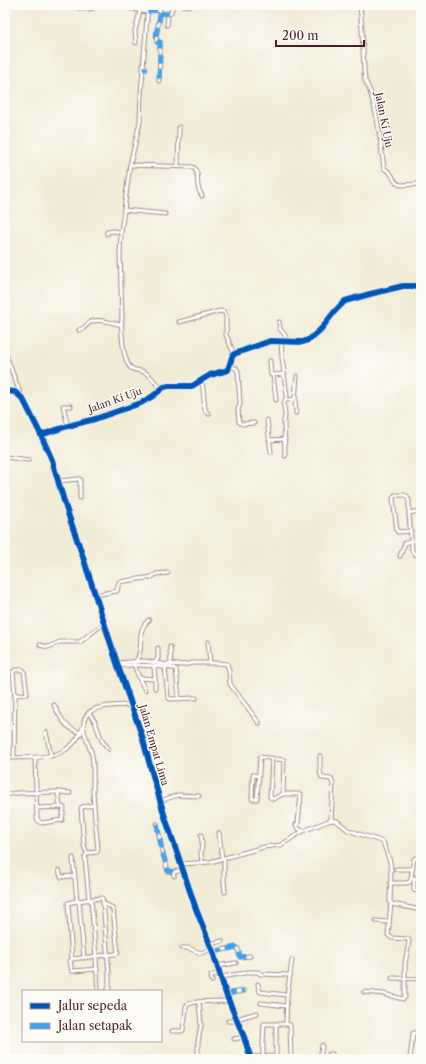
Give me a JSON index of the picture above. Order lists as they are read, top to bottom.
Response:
{
  "streets": {
    "street": ["Jalan Ki Uju", "Jalan Empat Lima"]
  },
  "crossings": [
    ["Jalan Ki Uju", "Jalan Empat Lima"]
  ],
  "legend": ["Jalur sepeda", "Jalan setapak"],
  "scale_bar": "200 m"
}
